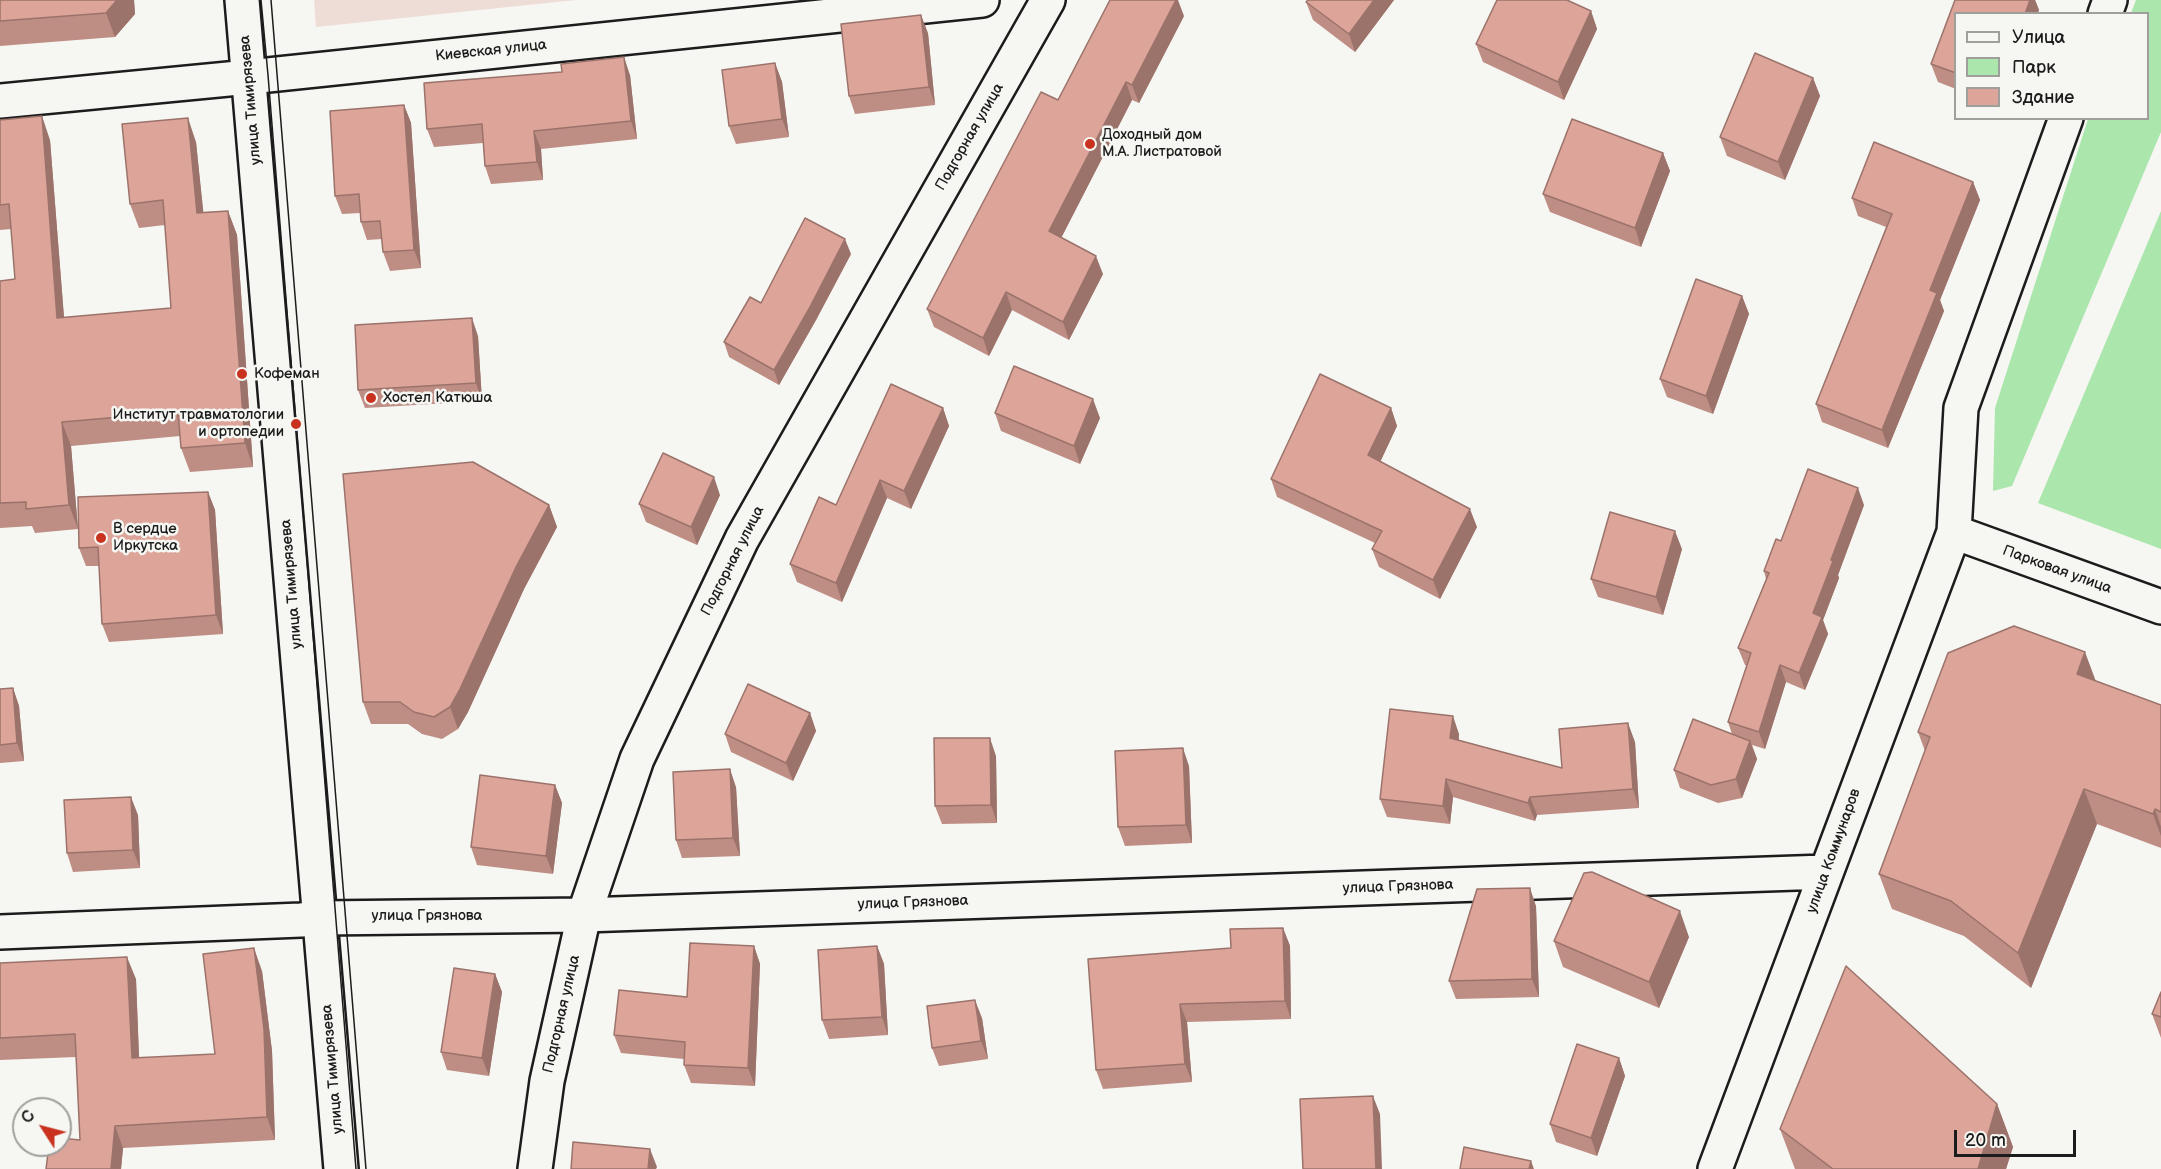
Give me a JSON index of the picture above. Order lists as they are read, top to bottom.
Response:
{
  "streets": {
    "street": [
      "Киевская улица",
      "улица Тимирязева",
      "Подгорная улица",
      "Парковая улица",
      "улица Коммунаров",
      "улица Грязнова"
    ]
  },
  "crossings": [
    ["Киевская улица", "улица Тимирязева"],
    ["улица Тимирязева", "улица Грязнова"],
    ["Подгорная улица", "улица Грязнова"],
    ["Парковая улица", "улица Коммунаров"],
    ["улица Коммунаров", "улица Грязнова"]
  ],
  "places": [
    "Доходный дом М.А. Листратовой",
    "Кофеман",
    "Хостел Катюша",
    "Институт травматологии и ортопедии",
    "В сердце Иркутска"
  ],
  "legend": ["Улица", "Парк", "Здание"],
  "scale_bar": "20 m",
  "north": "top left"
}
